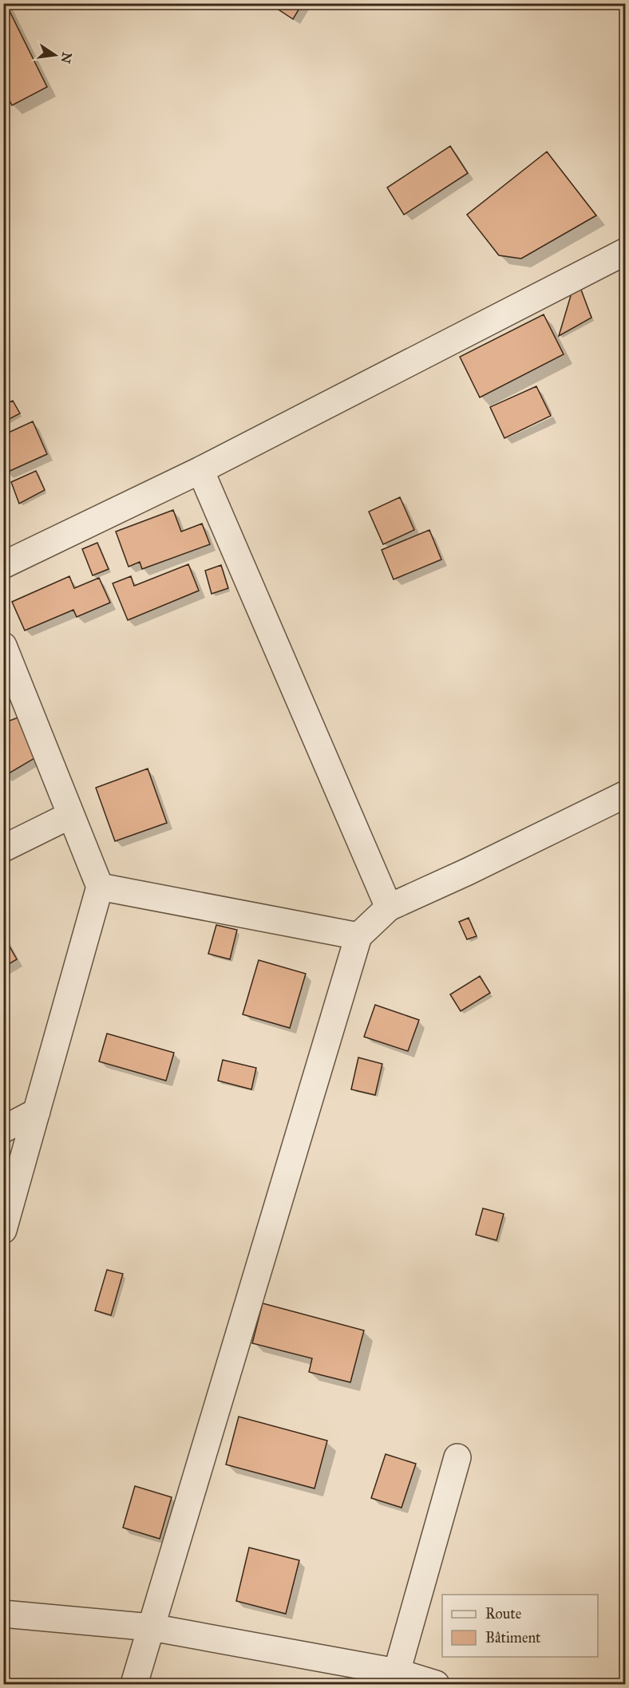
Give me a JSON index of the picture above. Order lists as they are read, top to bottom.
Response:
{
  "legend": ["Route", "Bâtiment"],
  "north": "right"
}
